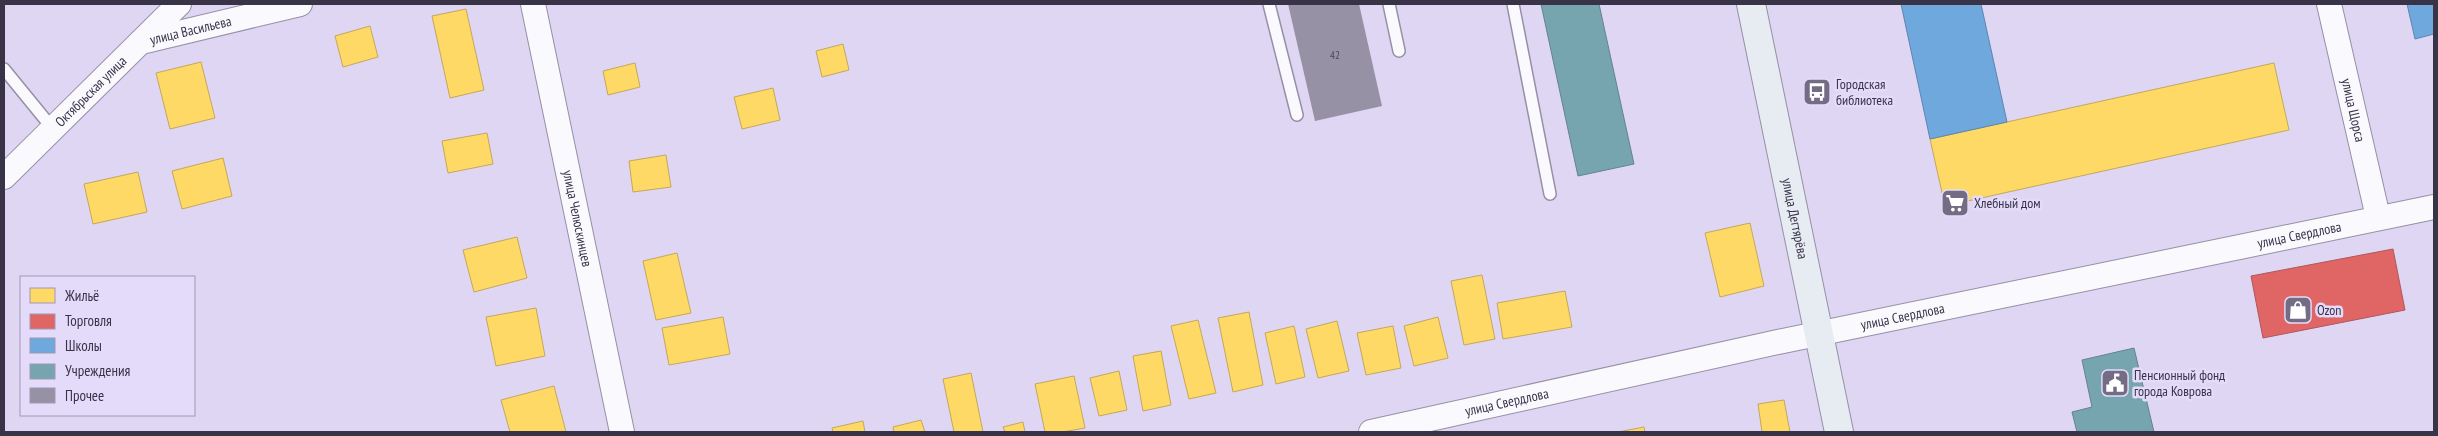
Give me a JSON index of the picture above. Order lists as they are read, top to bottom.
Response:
{
  "streets": {
    "main road": ["улица Дегтярёва"],
    "street": [
      "улица Васильева",
      "Октябрьская улица",
      "улица Щорса",
      "улица Челюскинцев",
      "улица Свердлова"
    ]
  },
  "crossings": [
    ["улица Васильева", "Октябрьская улица"],
    ["улица Щорса", "улица Свердлова"],
    ["улица Дегтярёва", "улица Свердлова"]
  ],
  "places": {
    "bus stop": ["Городская библиотека"],
    "supermarket": ["Хлебный дом"],
    "shop": ["Ozon"],
    "public building": ["Пенсионный фонд города Коврова"]
  },
  "house_numbers": ["42"],
  "legend": [
    "Жильё",
    "Торговля",
    "Школы",
    "Учреждения",
    "Прочее"
  ]
}
